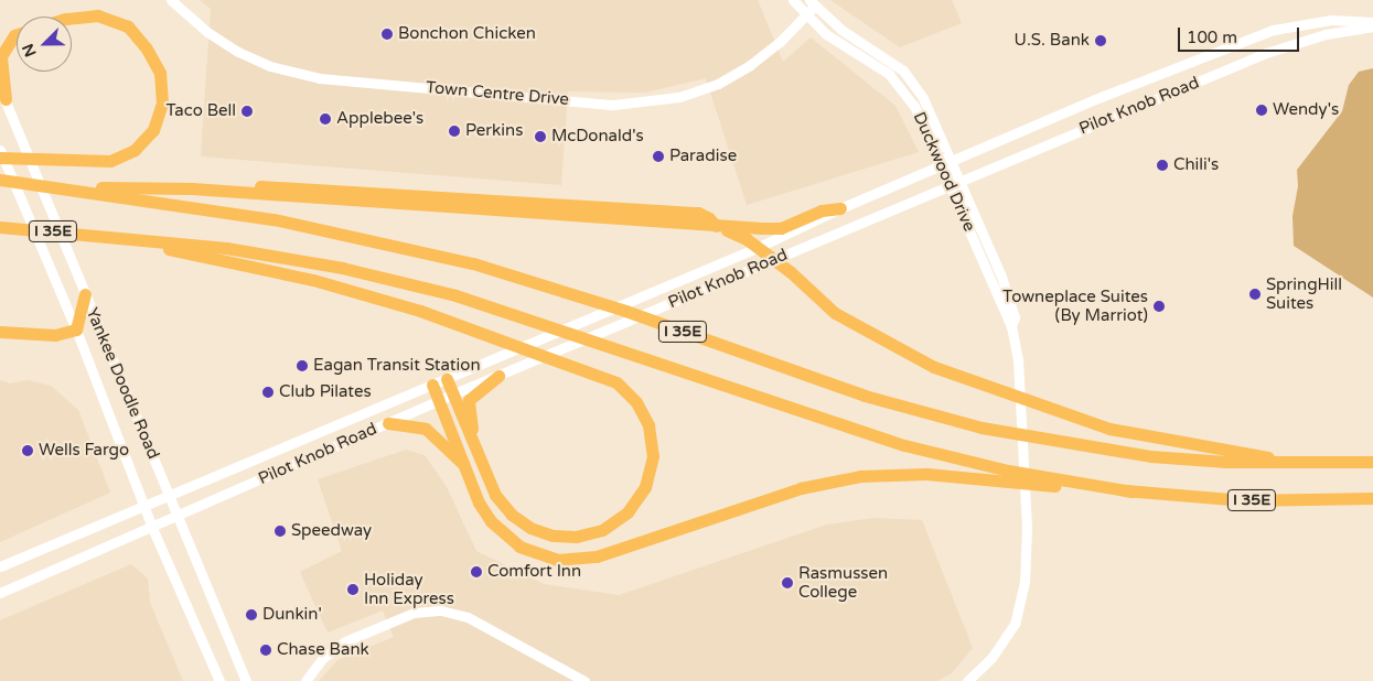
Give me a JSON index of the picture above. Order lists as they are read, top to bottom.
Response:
{
  "streets": {
    "highway": ["I 35E"],
    "main road": [
      "Town Centre Drive",
      "Pilot Knob Road",
      "Duckwood Drive",
      "Yankee Doodle Road"
    ]
  },
  "crossings": [
    ["Town Centre Drive", "Duckwood Drive"],
    ["Pilot Knob Road", "Duckwood Drive"],
    ["Pilot Knob Road", "Yankee Doodle Road"]
  ],
  "places": [
    "Bonchon Chicken",
    "U.S. Bank",
    "Wendy's",
    "Taco Bell",
    "Applebee's",
    "Perkins",
    "McDonald's",
    "Paradise",
    "Chili's",
    "SpringHill Suites",
    "Towneplace Suites (By Marriot)",
    "Eagan Transit Station",
    "Club Pilates",
    "Wells Fargo",
    "Speedway",
    "Comfort Inn",
    "Rasmussen College",
    "Holiday Inn Express",
    "Dunkin'",
    "Chase Bank"
  ],
  "scale_bar": "100 m",
  "north": "bottom left"
}
